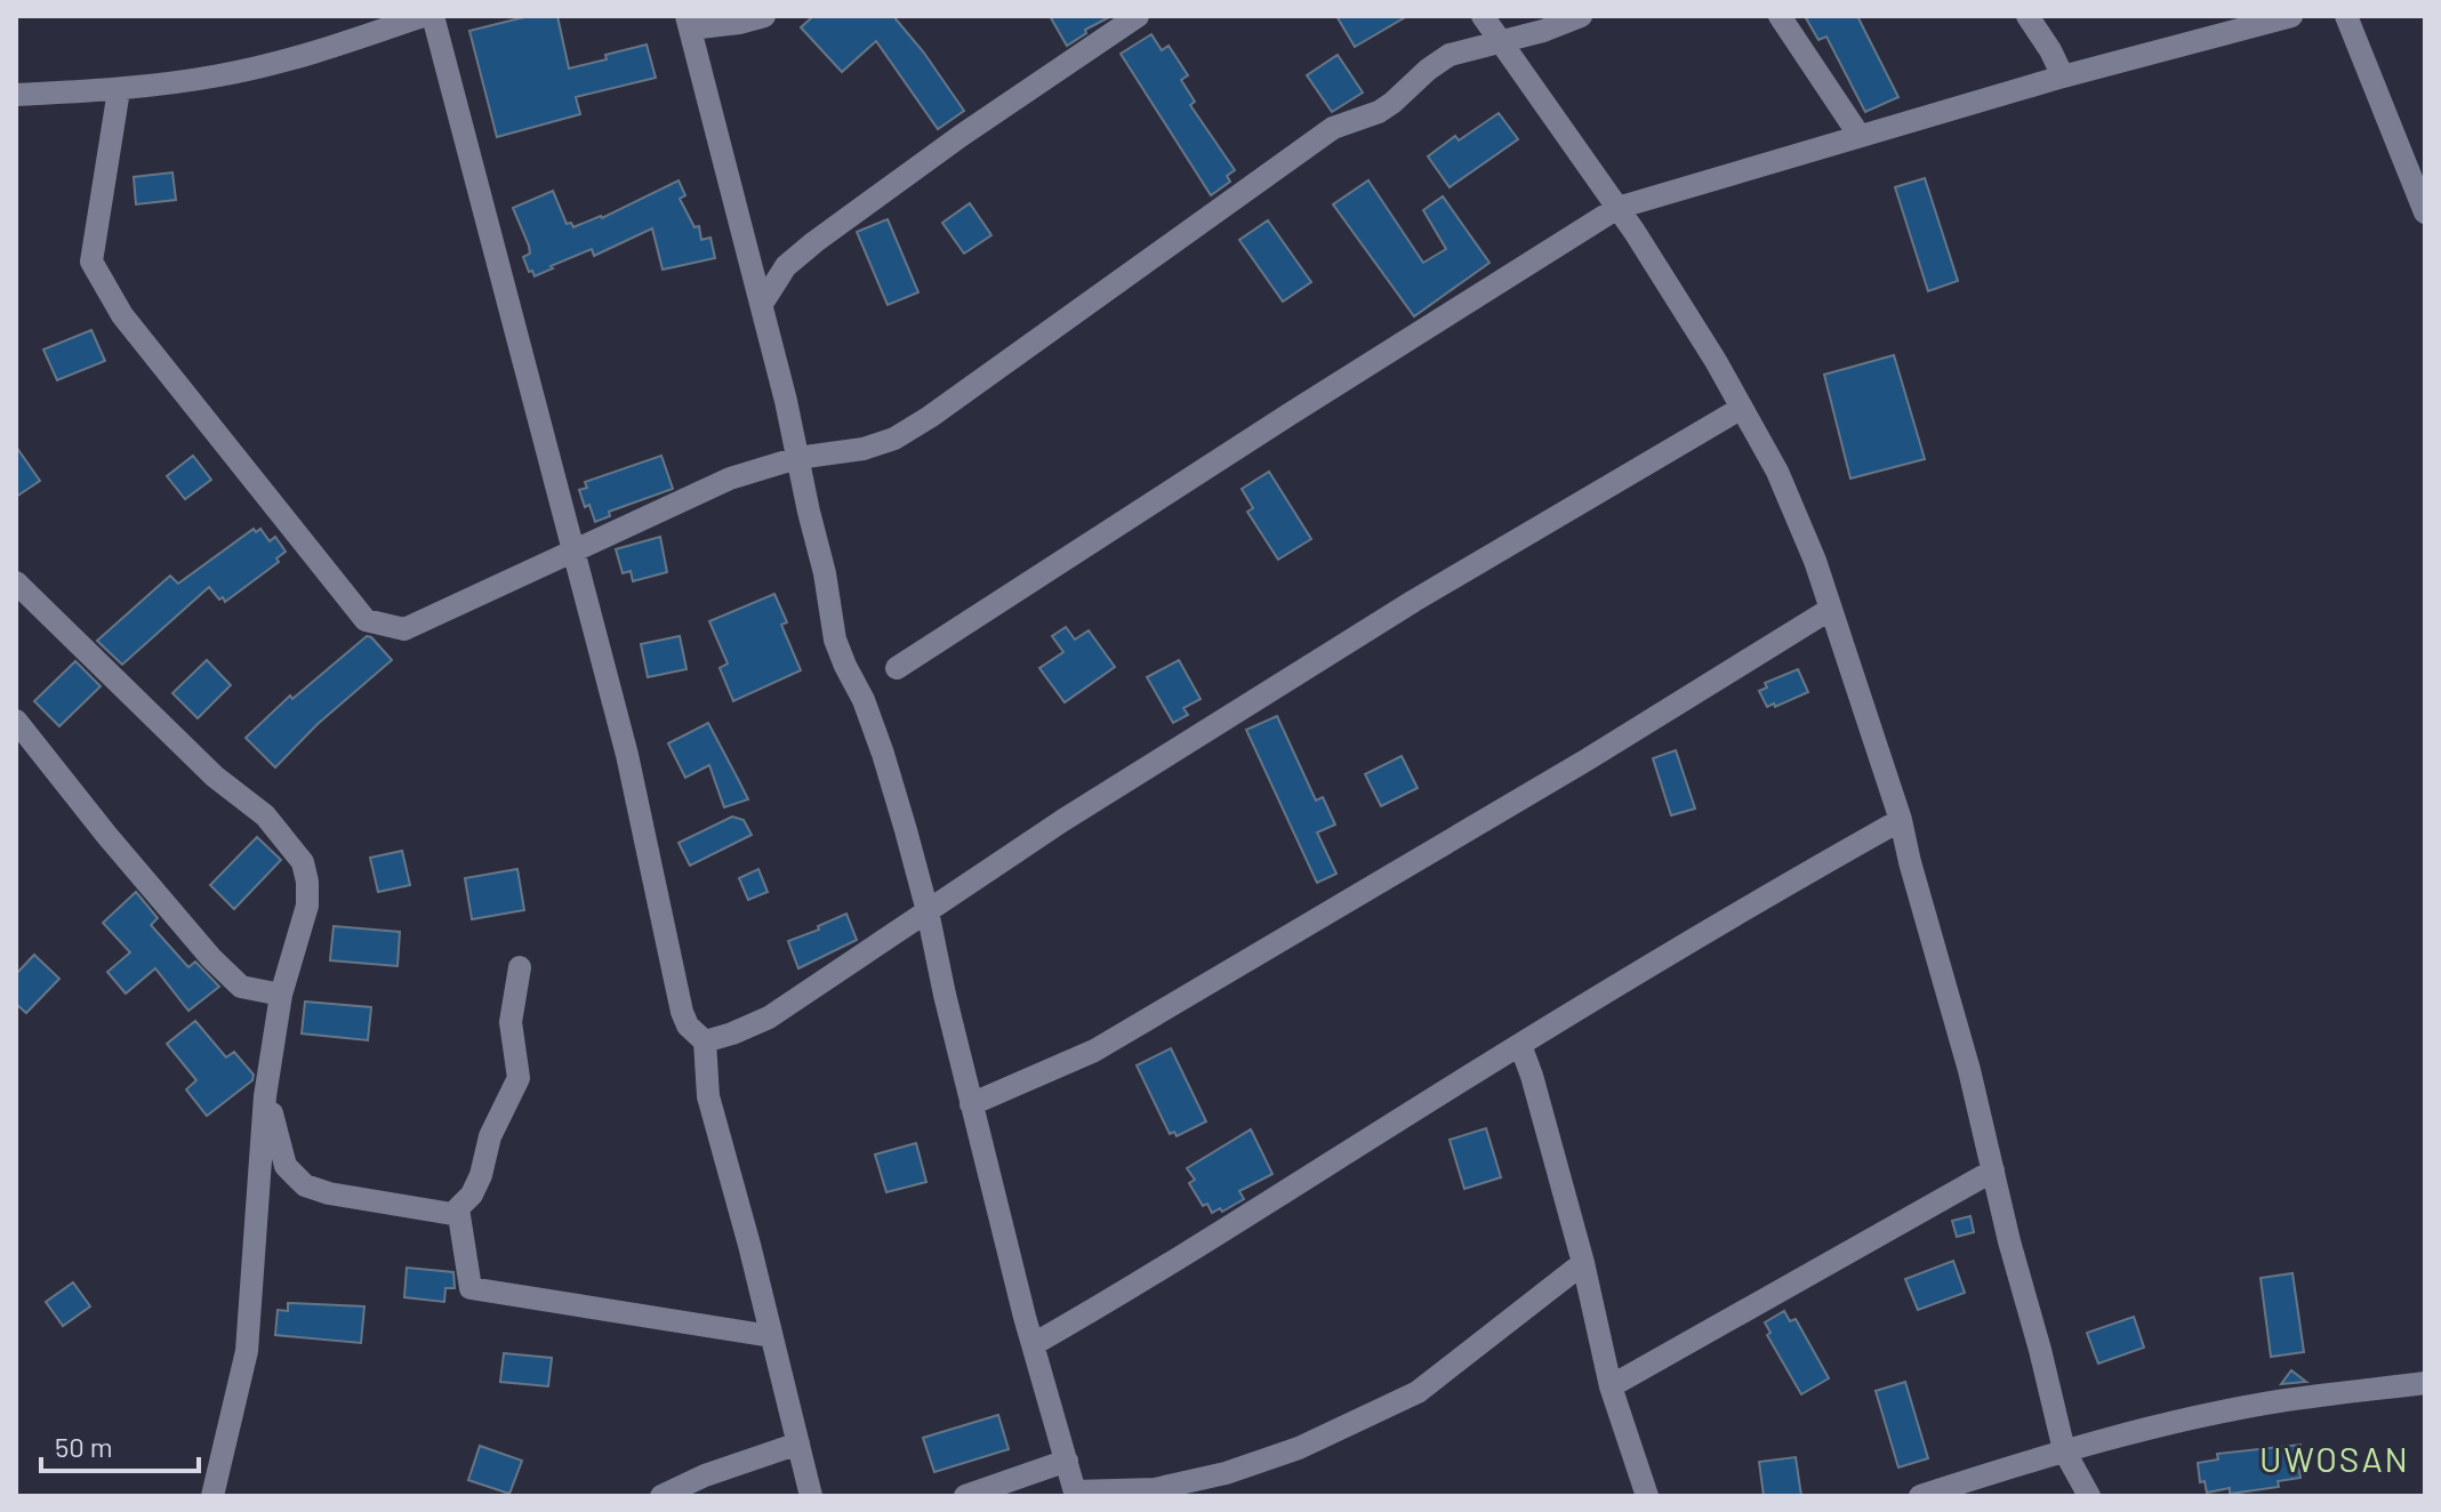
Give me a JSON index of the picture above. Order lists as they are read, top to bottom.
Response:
{
  "districts": ["UWOSAN"],
  "scale_bar": "50 m"
}
